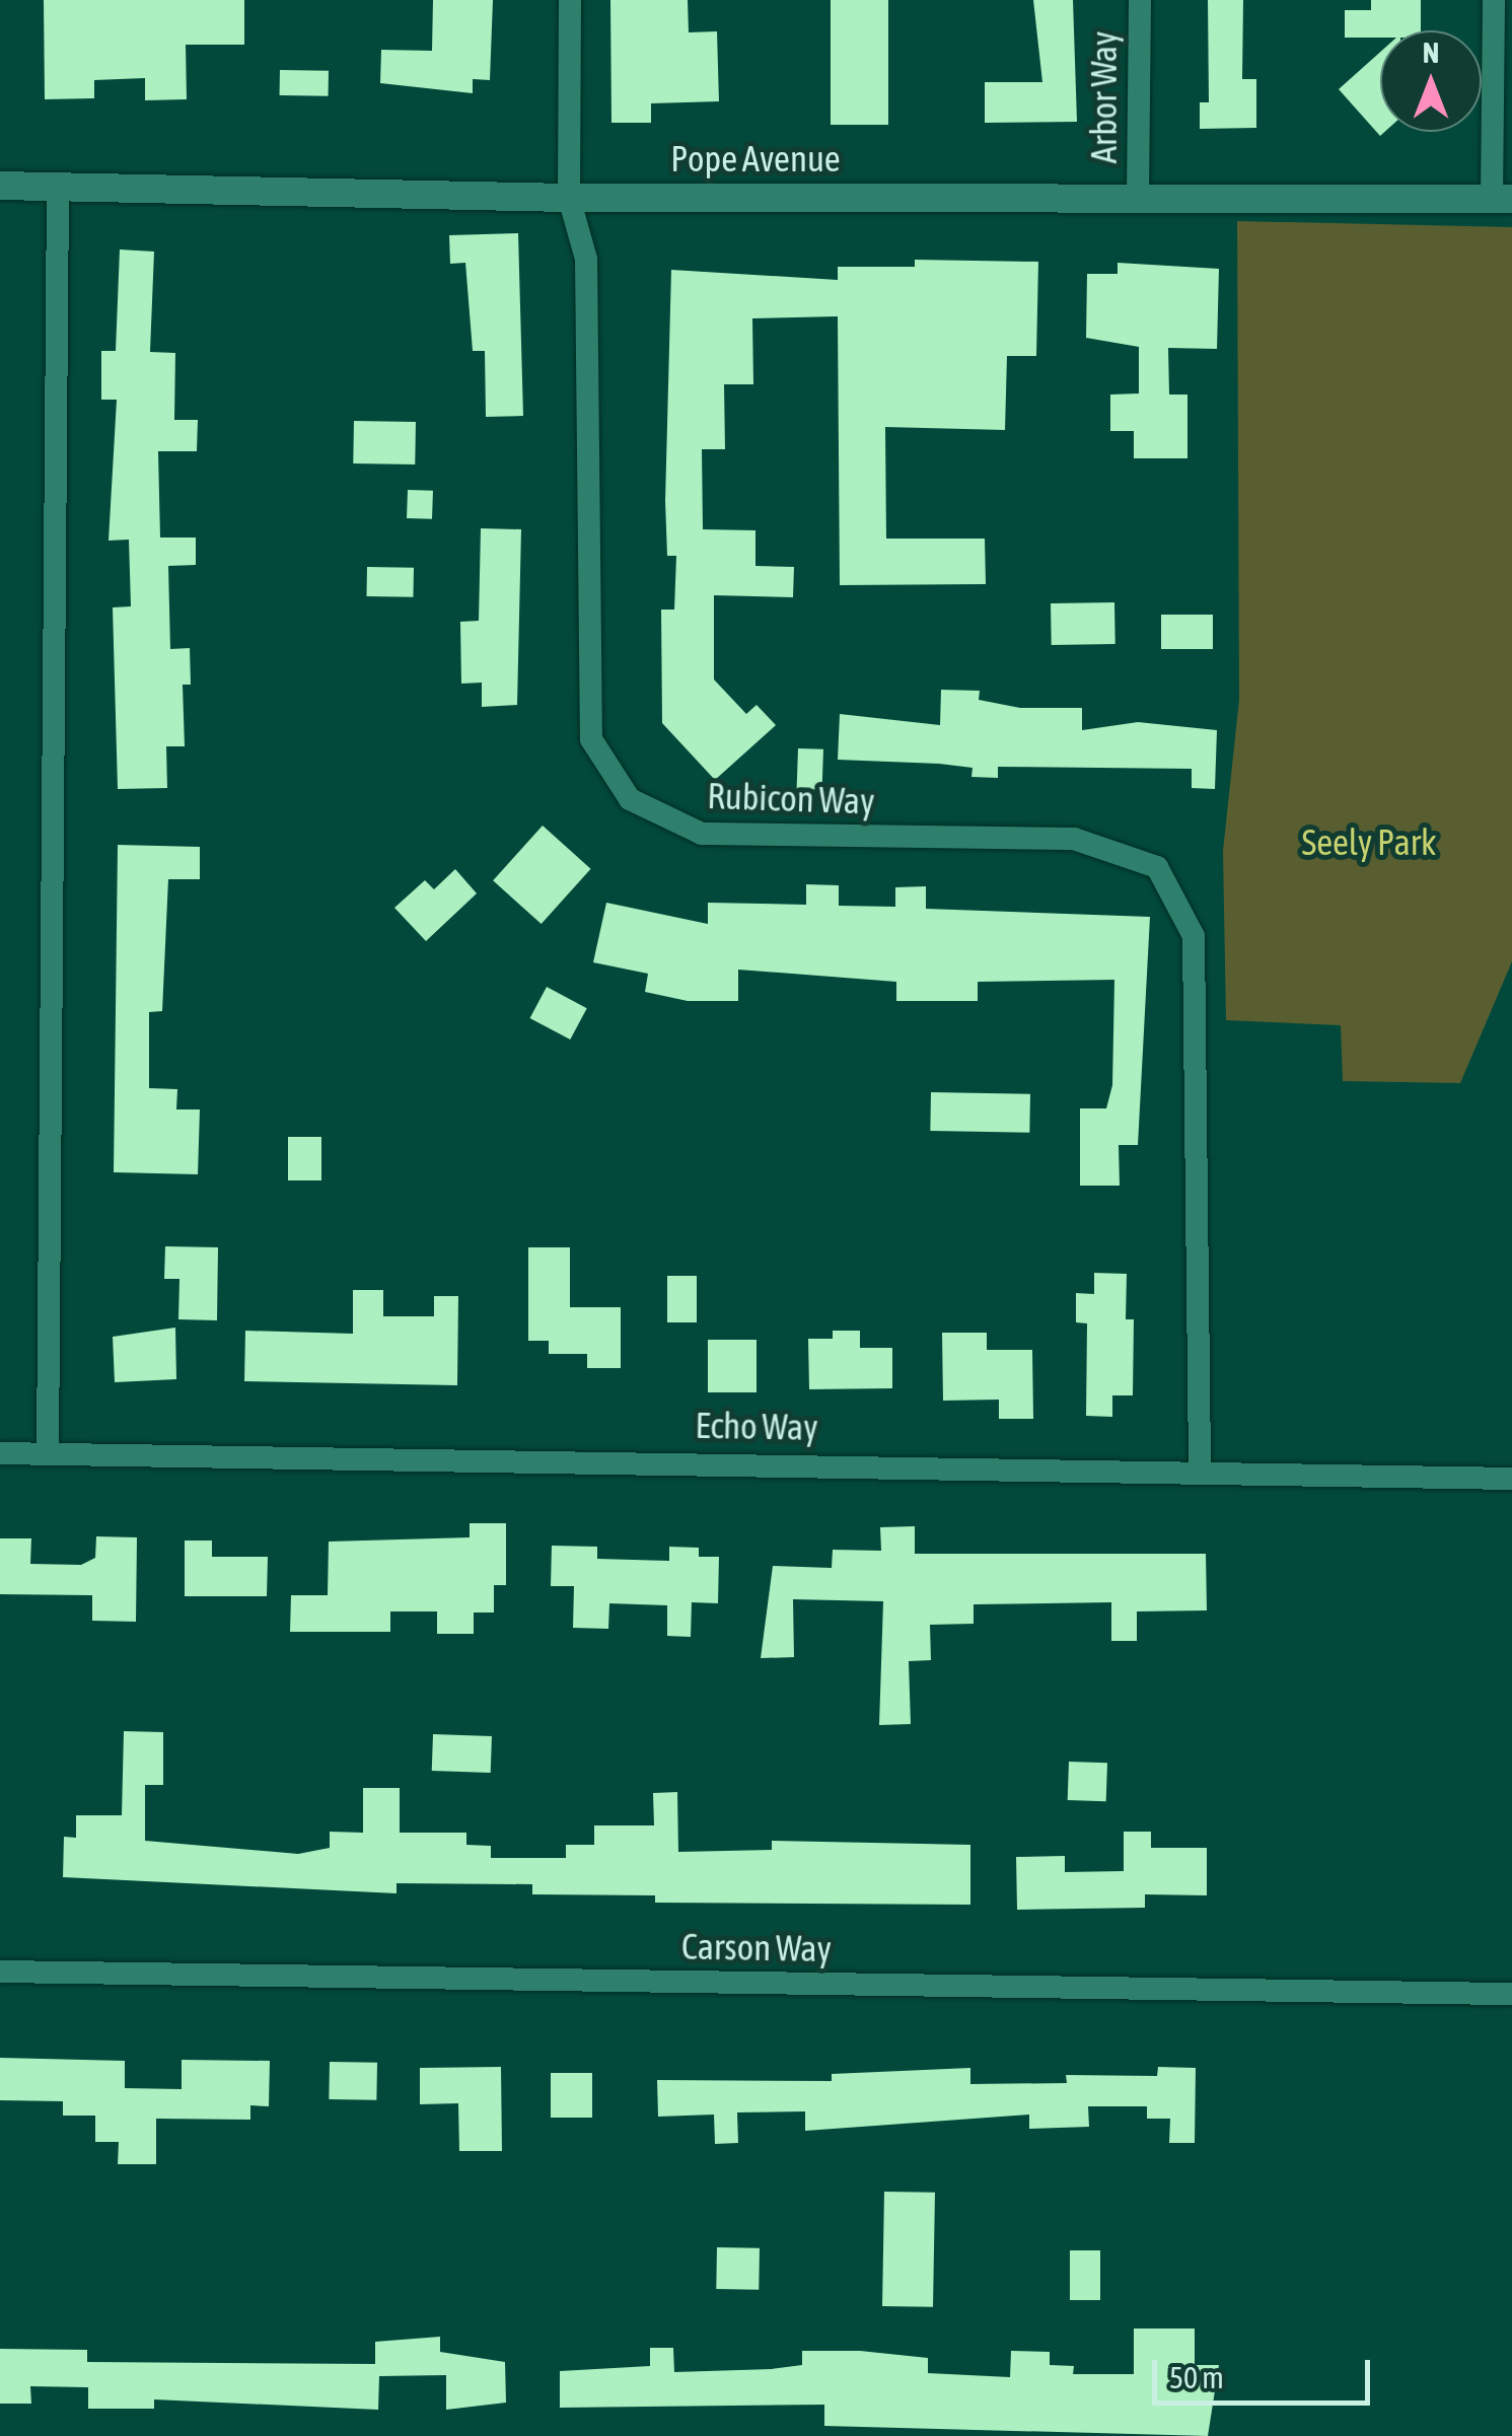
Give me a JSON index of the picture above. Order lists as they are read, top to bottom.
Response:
{
  "streets": {
    "street": [
      "Arbor Way",
      "Pope Avenue",
      "Rubicon Way",
      "Echo Way",
      "Carson Way"
    ]
  },
  "crossings": [
    ["Arbor Way", "Pope Avenue"],
    ["Pope Avenue", "Rubicon Way"],
    ["Rubicon Way", "Echo Way"]
  ],
  "parks": ["Seely Park"],
  "scale_bar": "50 m",
  "north": "top"
}
